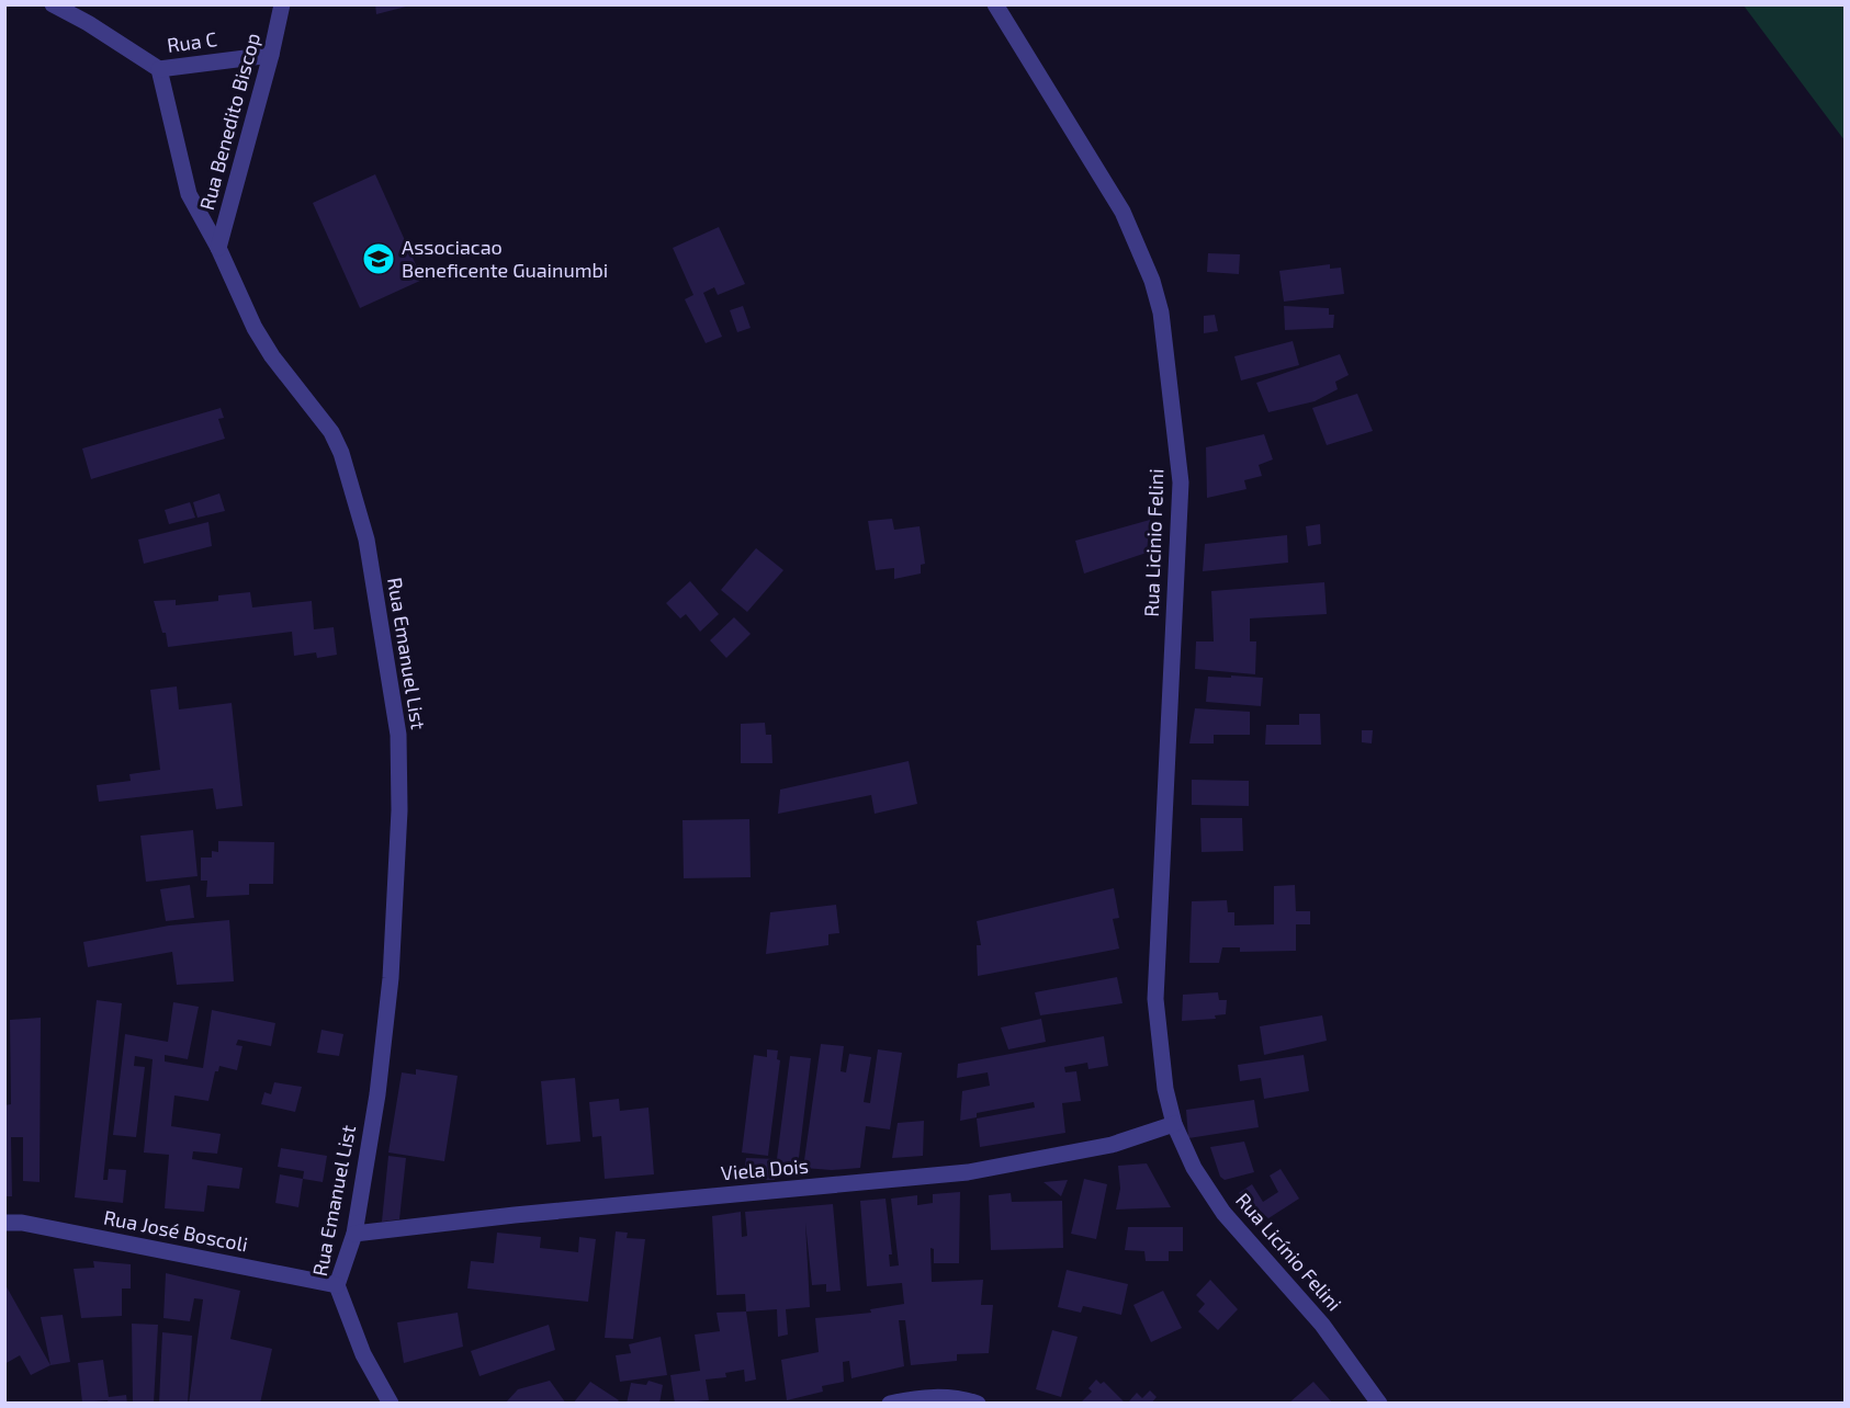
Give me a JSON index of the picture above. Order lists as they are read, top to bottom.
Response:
{
  "streets": {
    "street": [
      "Rua C",
      "Rua Benedito Biscop",
      "Rua Licinio Felini",
      "Rua Emanuel List",
      "Viela Dois",
      "Rua José Boscoli",
      "Rua Licínio Felini"
    ]
  },
  "crossings": [
    ["Rua C", "Rua Benedito Biscop"],
    ["Rua C", "Rua Emanuel List"],
    ["Rua Benedito Biscop", "Rua Emanuel List"],
    ["Rua Licinio Felini", "Viela Dois"],
    ["Rua Licinio Felini", "Rua Licínio Felini"],
    ["Rua Emanuel List", "Viela Dois"],
    ["Rua Emanuel List", "Rua José Boscoli"],
    ["Viela Dois", "Rua Licínio Felini"]
  ],
  "places": {
    "school or university": ["Associacao Beneficente Guainumbi"]
  }
}
